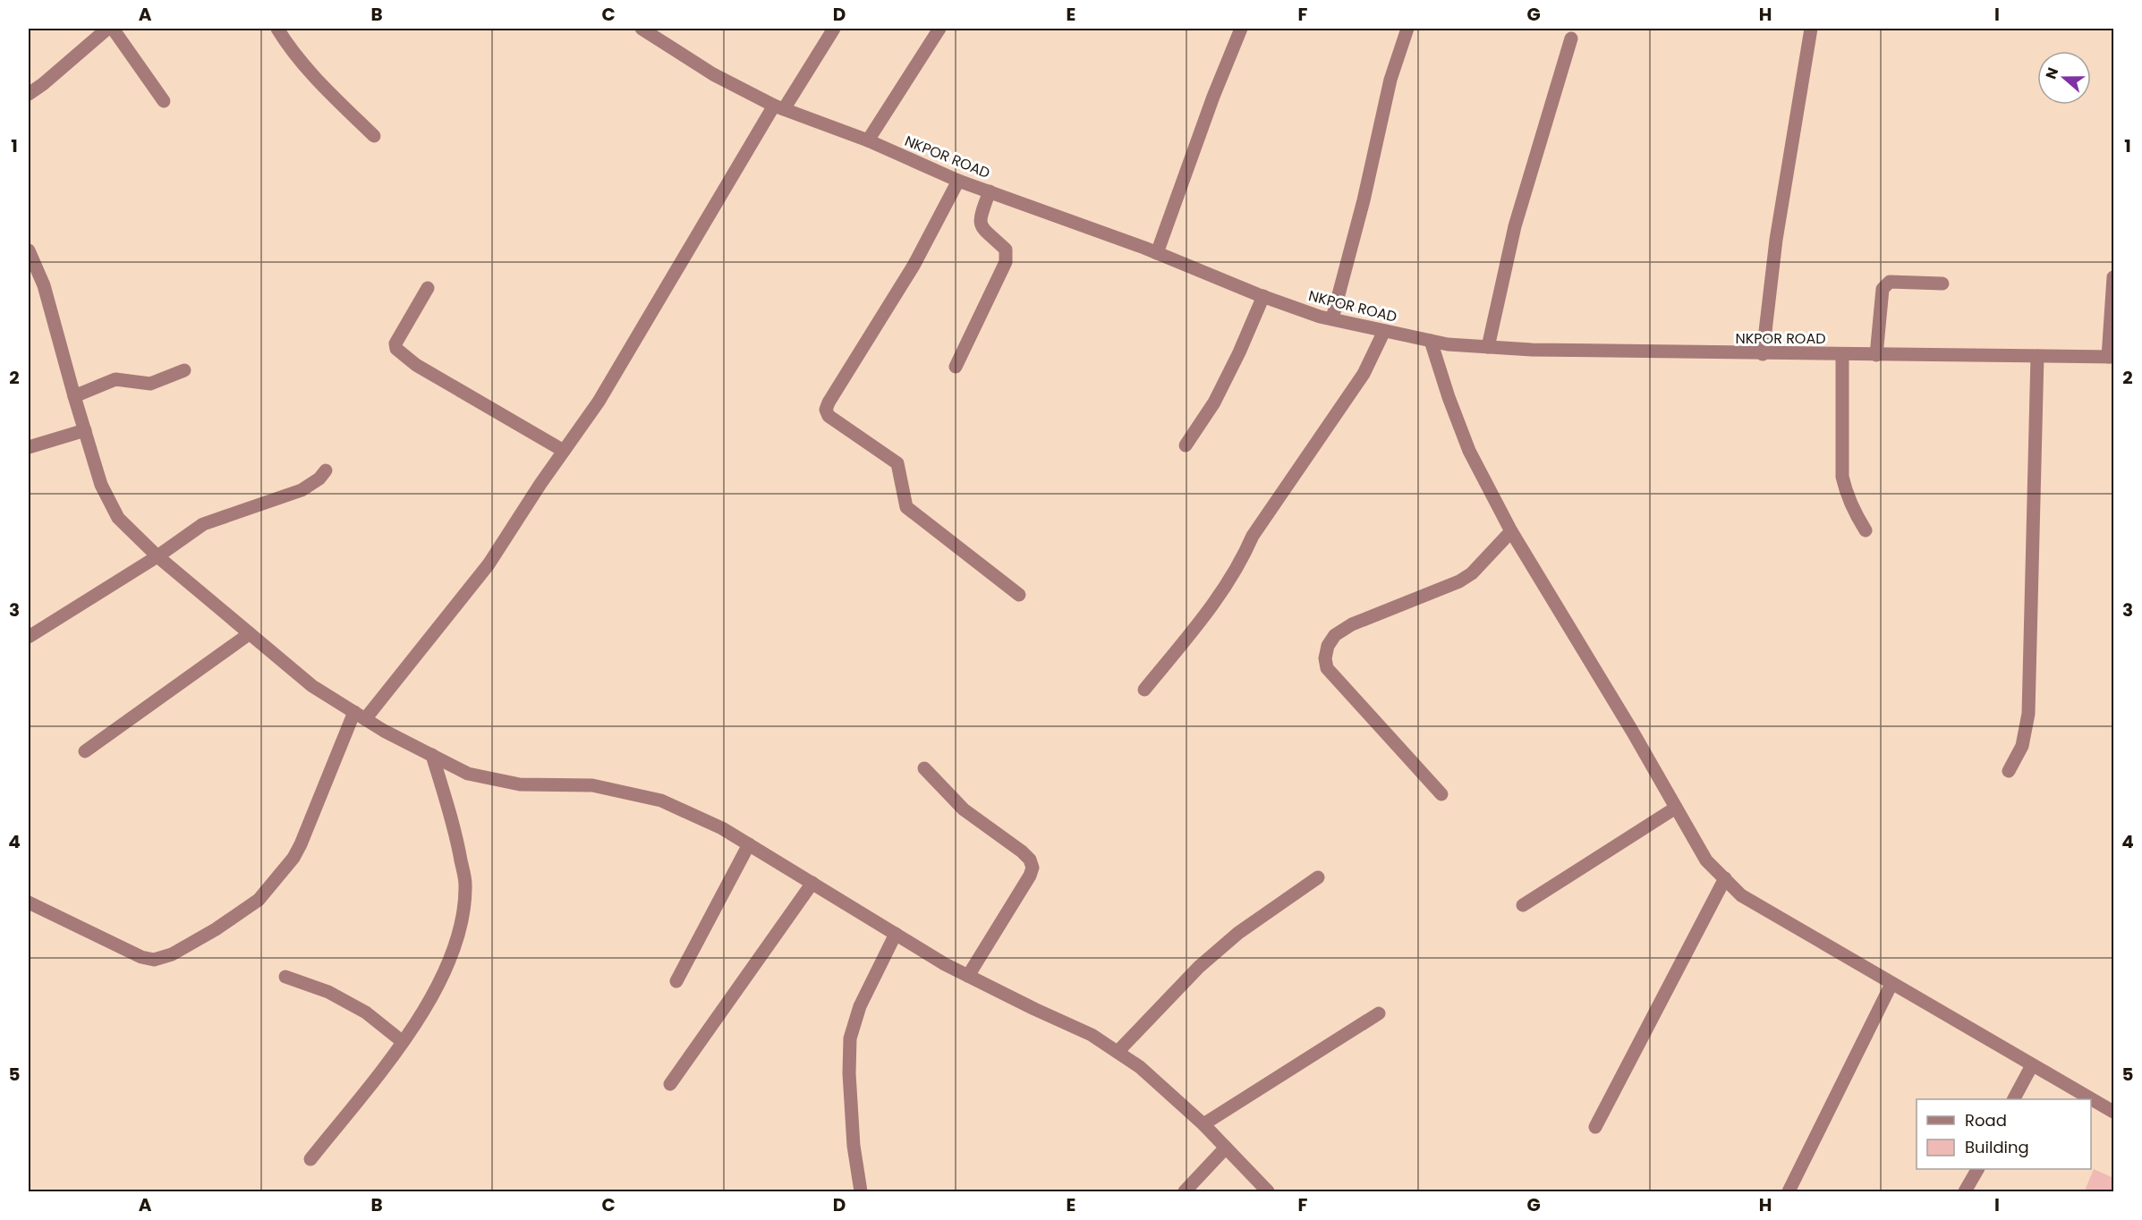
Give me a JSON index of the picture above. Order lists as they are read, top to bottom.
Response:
{
  "streets": {
    "street": ["NKPOR ROAD"]
  },
  "legend": ["Road", "Building"],
  "north": "left",
  "grid": {
    "columns": [
      "A",
      "B",
      "C",
      "D",
      "E",
      "F",
      "G",
      "H",
      "I"
    ],
    "rows": [
      "1",
      "2",
      "3",
      "4",
      "5"
    ]
  }
}
